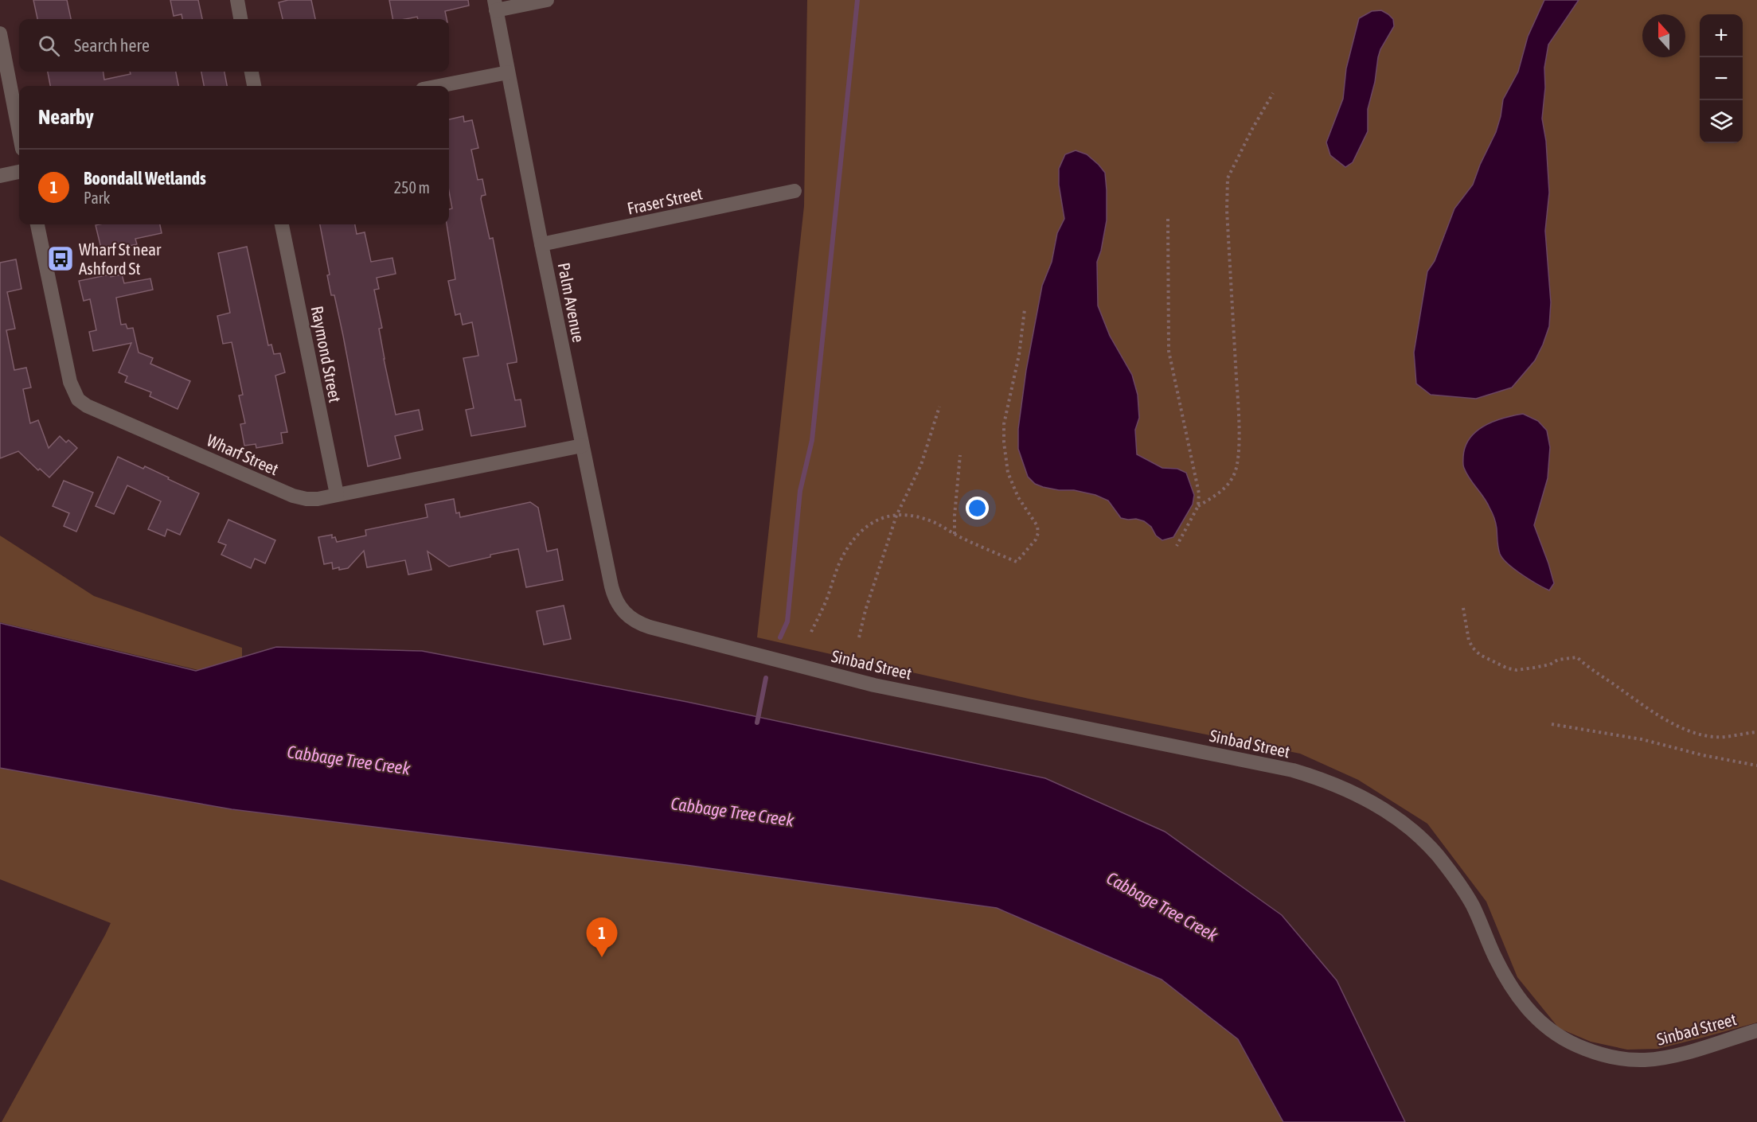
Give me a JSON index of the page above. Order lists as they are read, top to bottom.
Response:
{
  "streets": {
    "street": [
      "Fraser Street",
      "Palm Avenue",
      "Raymond Street",
      "Wharf Street",
      "Sinbad Street"
    ]
  },
  "crossings": [
    ["Fraser Street", "Palm Avenue"],
    ["Palm Avenue", "Wharf Street"],
    ["Palm Avenue", "Sinbad Street"],
    ["Raymond Street", "Wharf Street"]
  ],
  "water": ["Cabbage Tree Creek"],
  "places": {
    "bus stop": ["Wharf St near Ashford St"]
  },
  "north": "top",
  "page": {
    "map_buttons": ["+", "−"],
    "search": "Search here",
    "heading": "Nearby",
    "list": [
      {
        "mark": "1",
        "name": "Boondall Wetlands",
        "note": "Park",
        "value": "250 m"
      }
    ],
    "pins": "1"
  }
}
